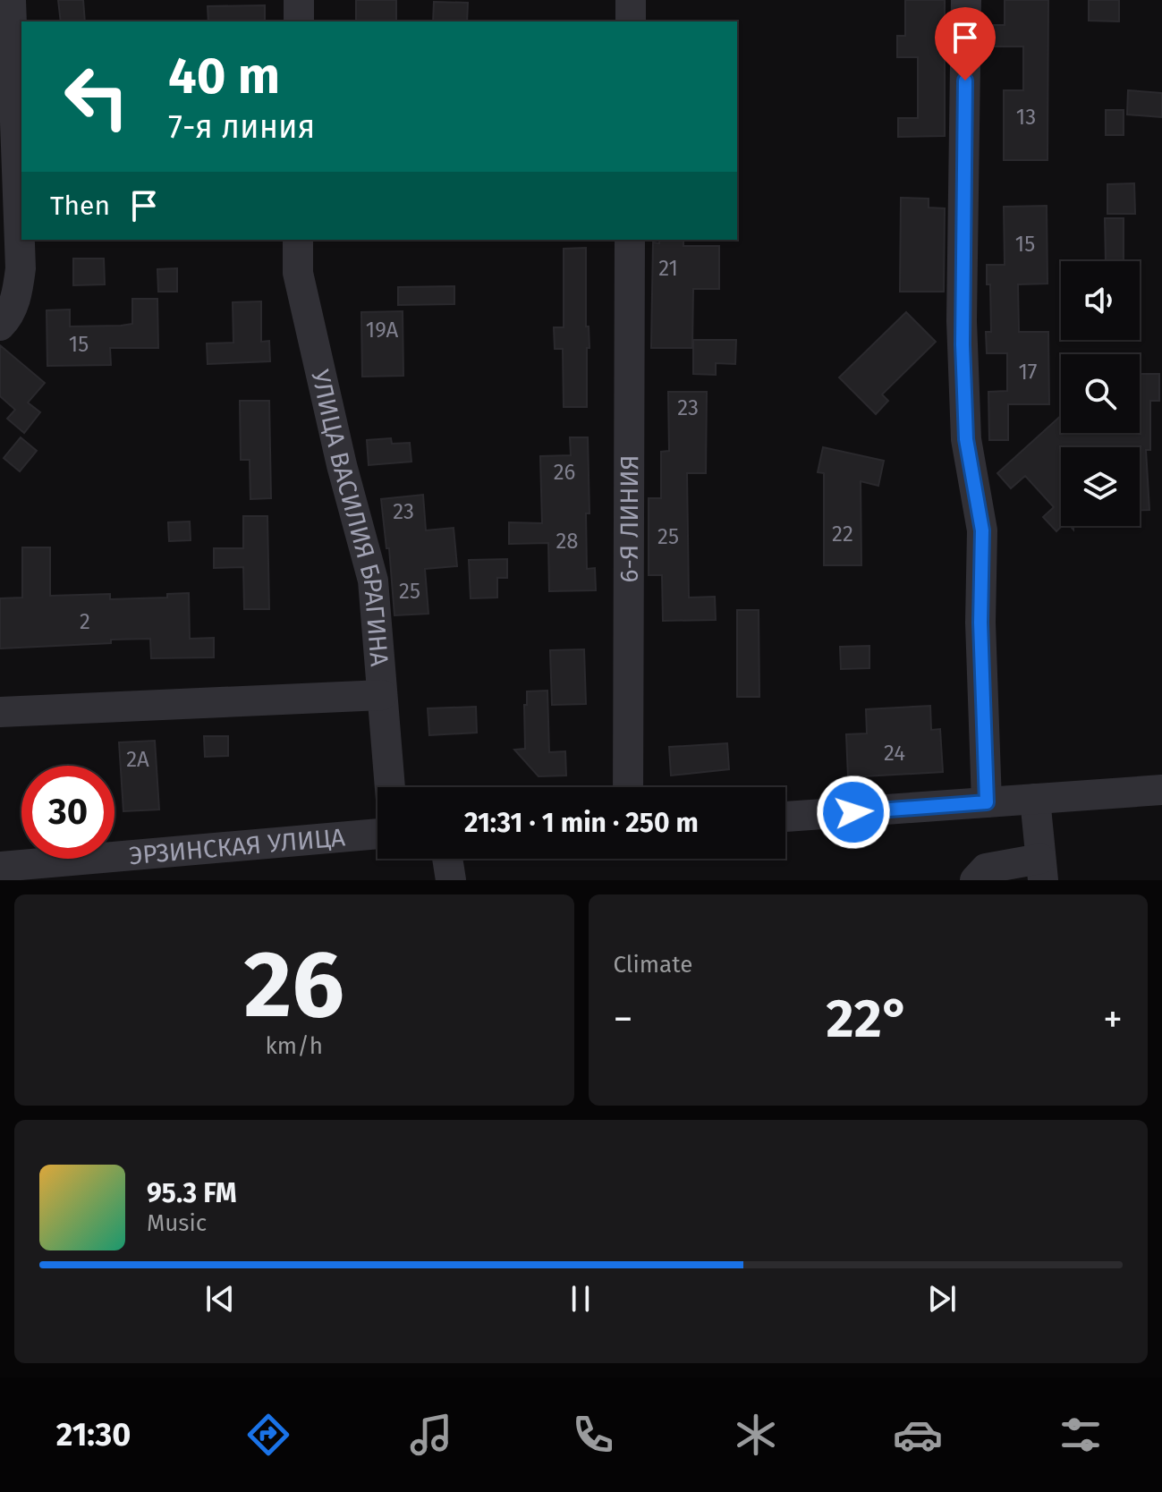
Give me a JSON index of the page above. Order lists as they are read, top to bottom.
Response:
{
  "streets": {
    "street": ["УЛИЦА ВАСИЛИЯ БРАГИНА", "6-Я ЛИНИЯ", "ЭРЗИНСКАЯ УЛИЦА"]
  },
  "house_numbers": [
    "13",
    "15",
    "21",
    "19А",
    "15",
    "17",
    "23",
    "26",
    "23",
    "22",
    "25",
    "28",
    "25",
    "2",
    "24",
    "2А"
  ],
  "page": {
    "turn": ["40 m", "7-я линия"],
    "then": "Then",
    "limit": "30",
    "trip": "21:31 · 1 min · 250 m",
    "tile": [
      ["26", "km/h"],
      "Climate"
    ],
    "heat": ["−", "22°", "+"],
    "song": ["95.3 FM", "Music"],
    "tabs": "21:30"
  }
}
